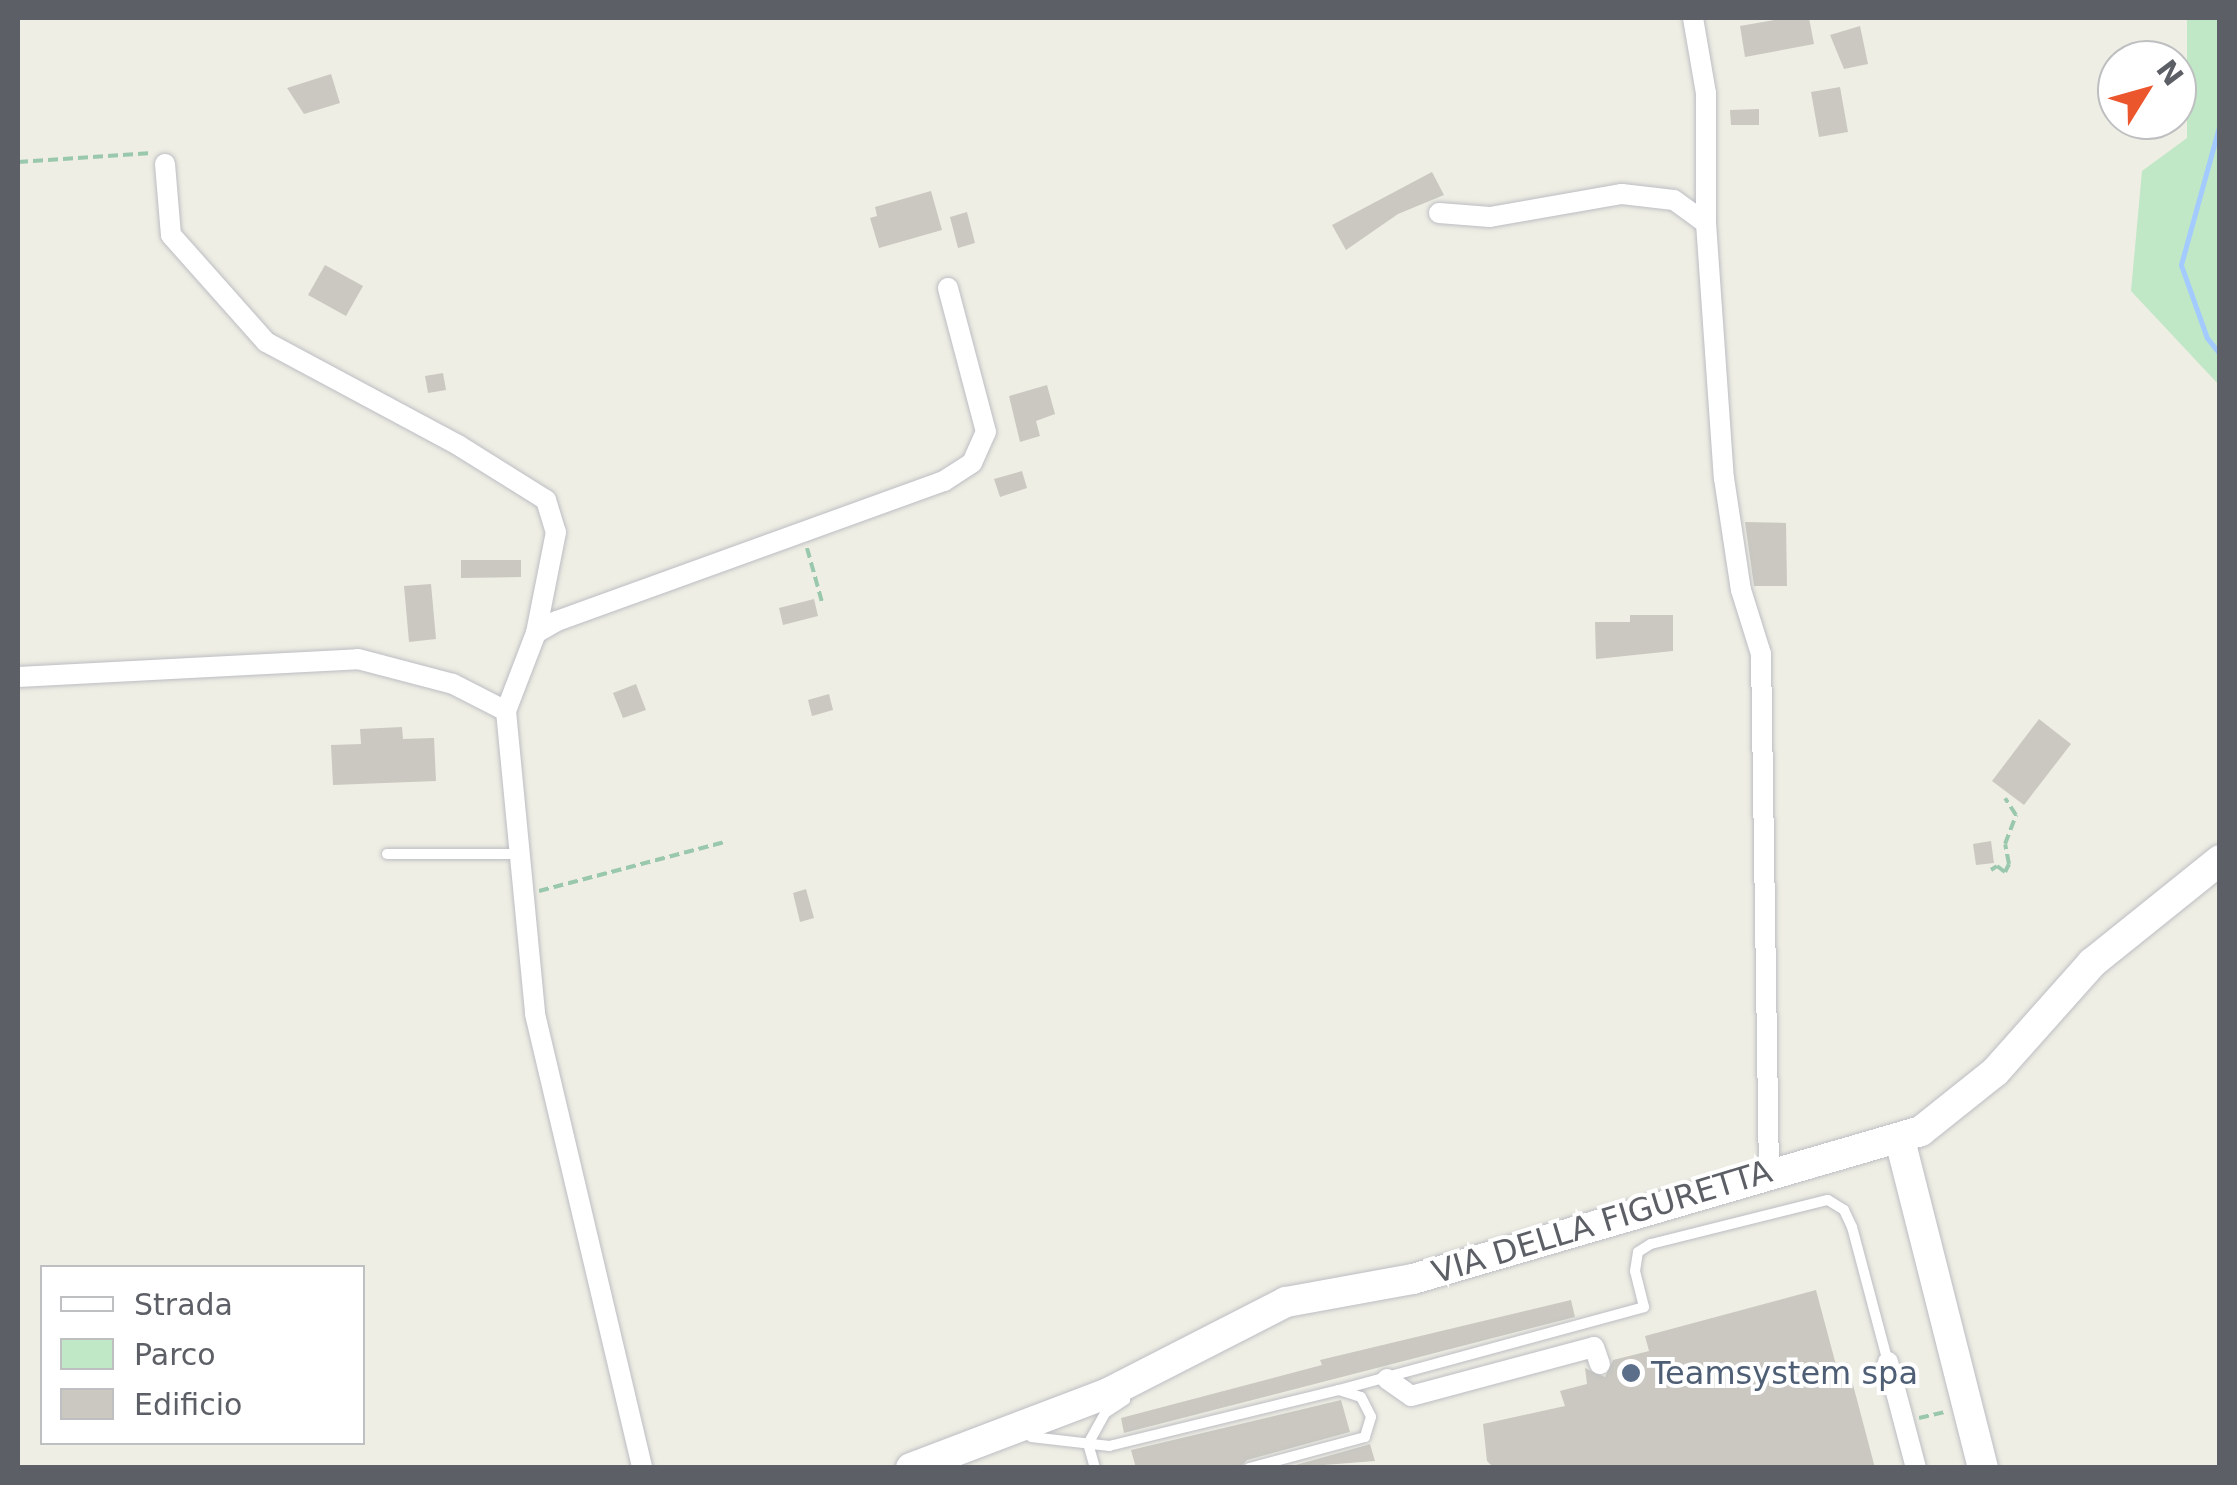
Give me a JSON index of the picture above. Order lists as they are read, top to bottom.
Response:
{
  "streets": {
    "street": ["VIA DELLA FIGURETTA"]
  },
  "places": ["Teamsystem spa"],
  "legend": ["Strada", "Parco", "Edificio"],
  "north": "top right"
}
